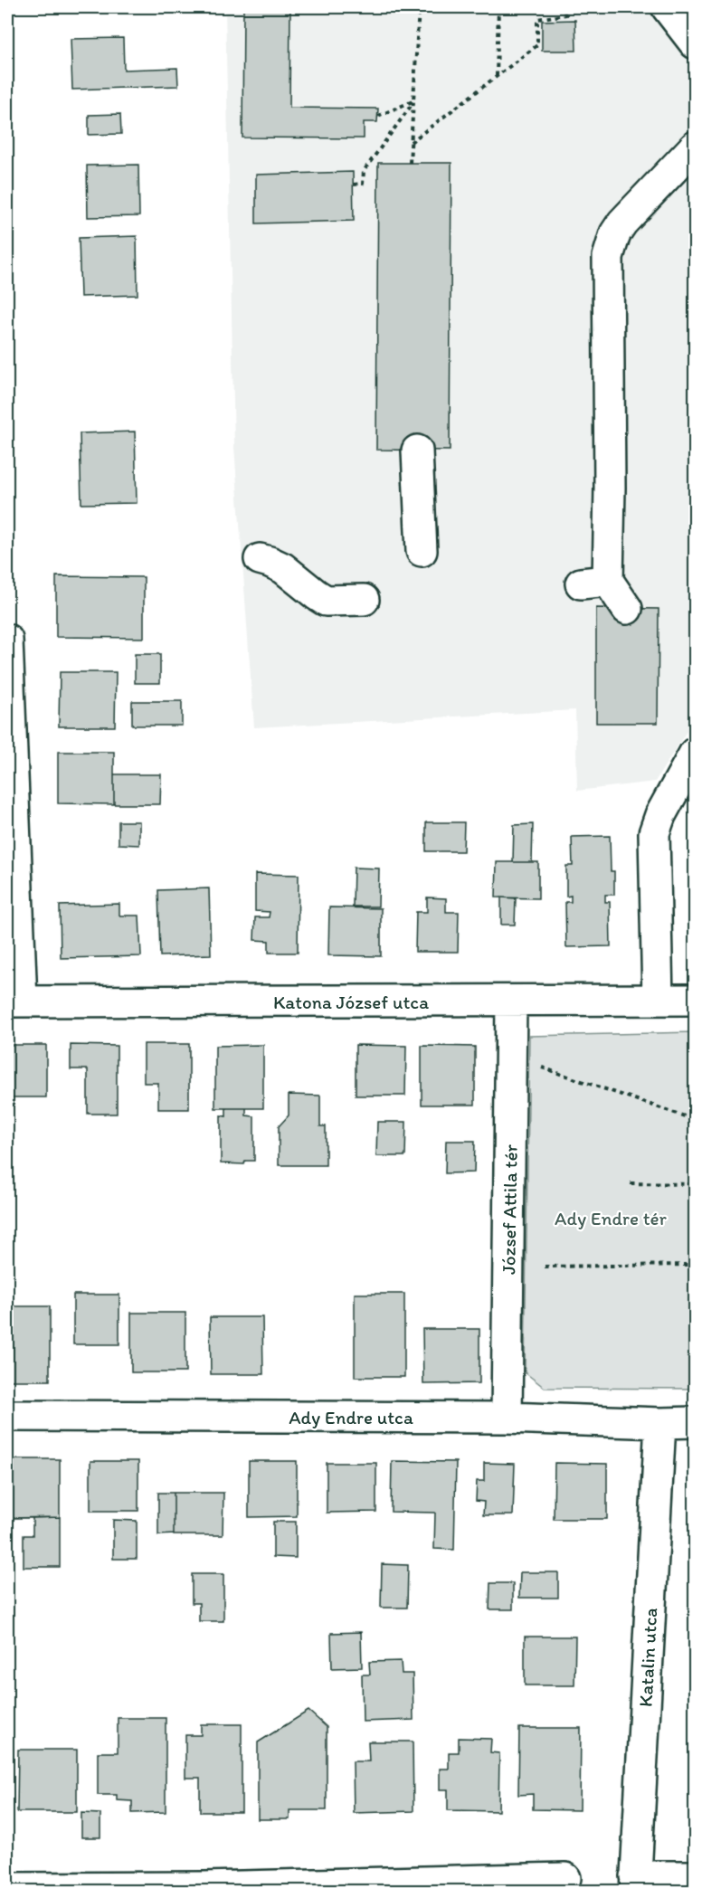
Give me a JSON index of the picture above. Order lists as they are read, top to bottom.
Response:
{
  "streets": {
    "street": [
      "Katona József utca",
      "József Attila tér",
      "Ady Endre utca",
      "Katalin utca"
    ]
  },
  "crossings": [
    ["Katona József utca", "József Attila tér"],
    ["József Attila tér", "Ady Endre utca"],
    ["Ady Endre utca", "Katalin utca"]
  ],
  "parks": ["Ady Endre tér"]
}
